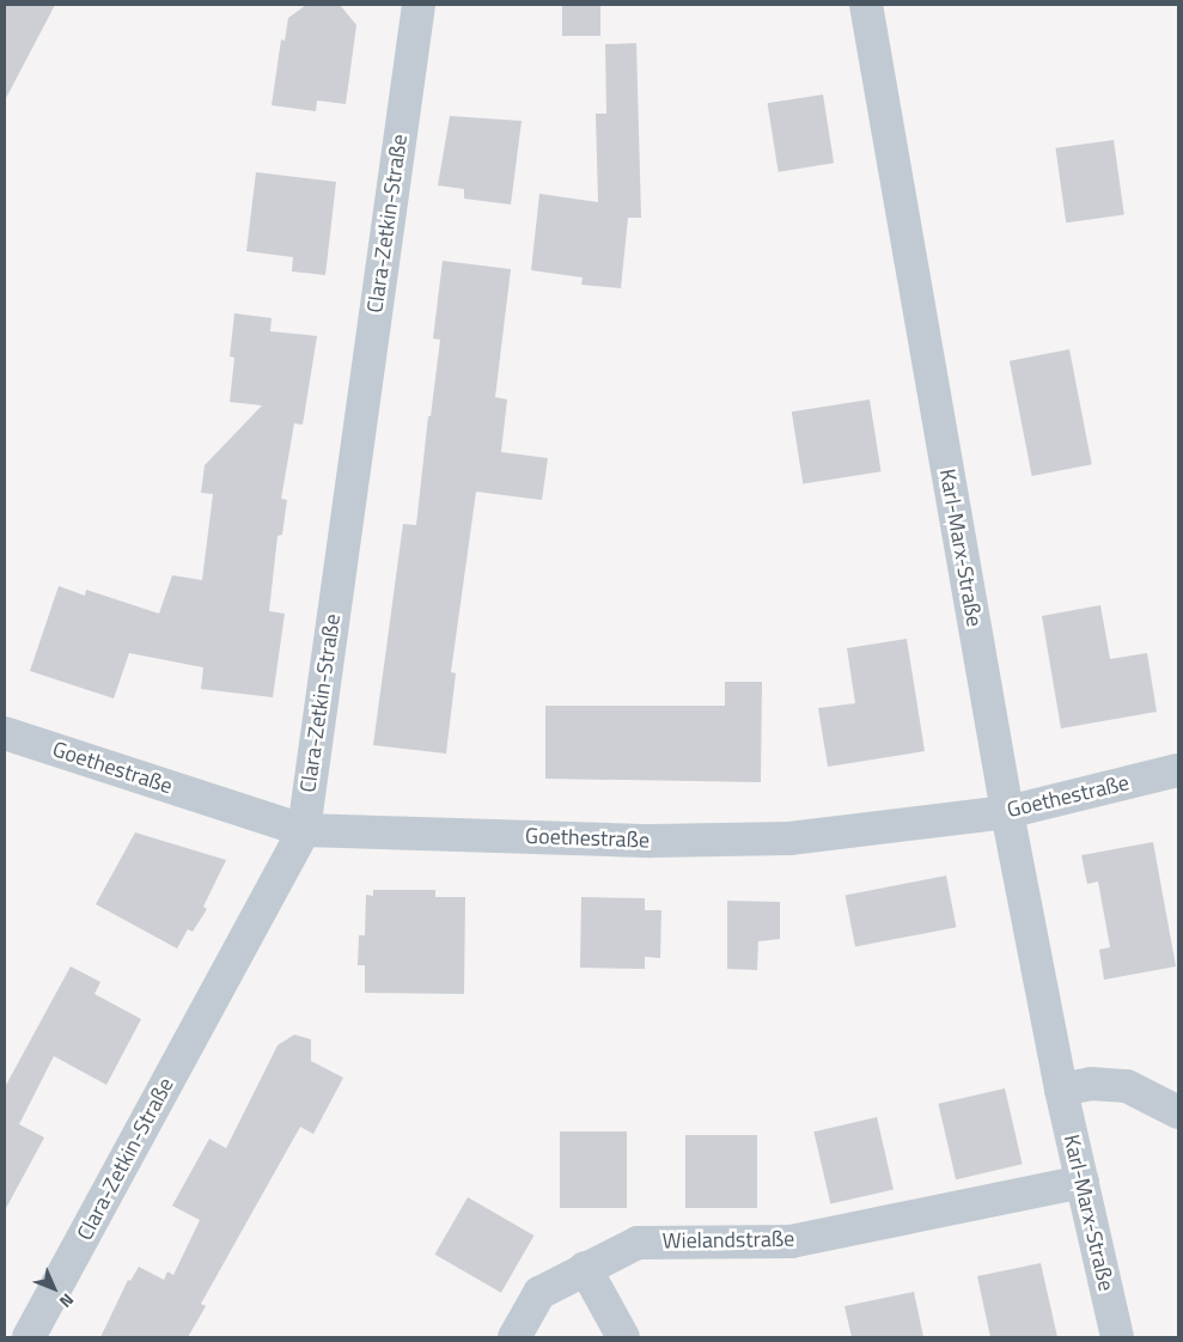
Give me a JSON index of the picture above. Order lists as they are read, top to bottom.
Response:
{
  "streets": {
    "street": [
      "Clara-Zetkin-Straße",
      "Karl-Marx-Straße",
      "Goethestraße",
      "Wielandstraße"
    ]
  },
  "crossings": [
    ["Clara-Zetkin-Straße", "Goethestraße"],
    ["Karl-Marx-Straße", "Goethestraße"],
    ["Karl-Marx-Straße", "Wielandstraße"]
  ],
  "north": "bottom right"
}
